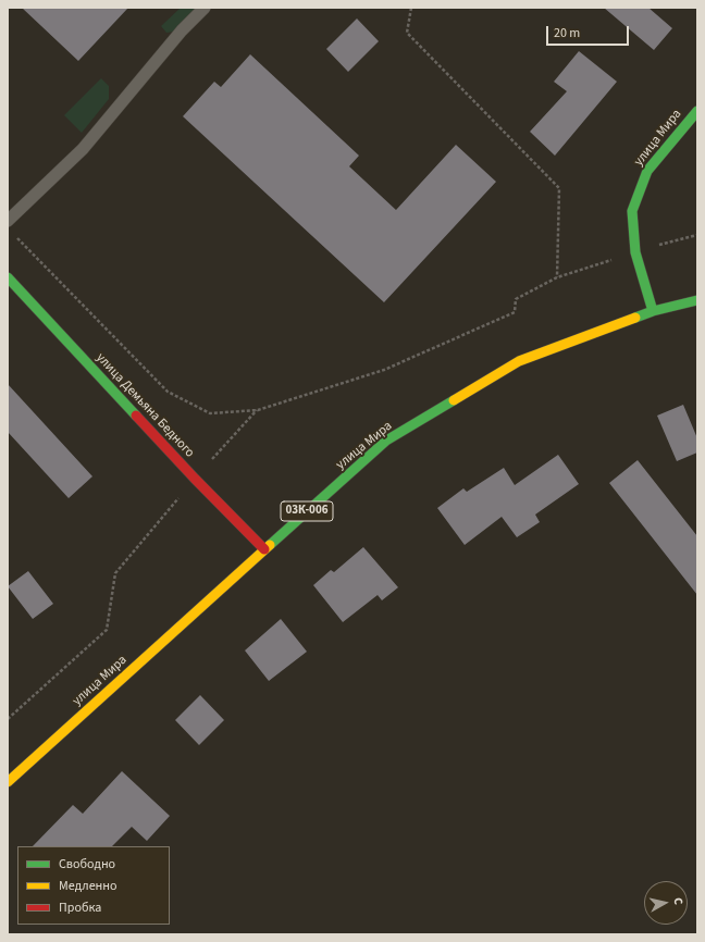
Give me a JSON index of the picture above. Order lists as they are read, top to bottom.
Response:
{
  "streets": {
    "main road": ["улица Мира", "улица Демьяна Бедного", "03К-006"]
  },
  "crossings": [
    ["улица Мира", "улица Демьяна Бедного"],
    ["улица Мира", "03К-006"]
  ],
  "legend": ["Свободно", "Медленно", "Пробка"],
  "scale_bar": "20 m",
  "north": "right"
}
